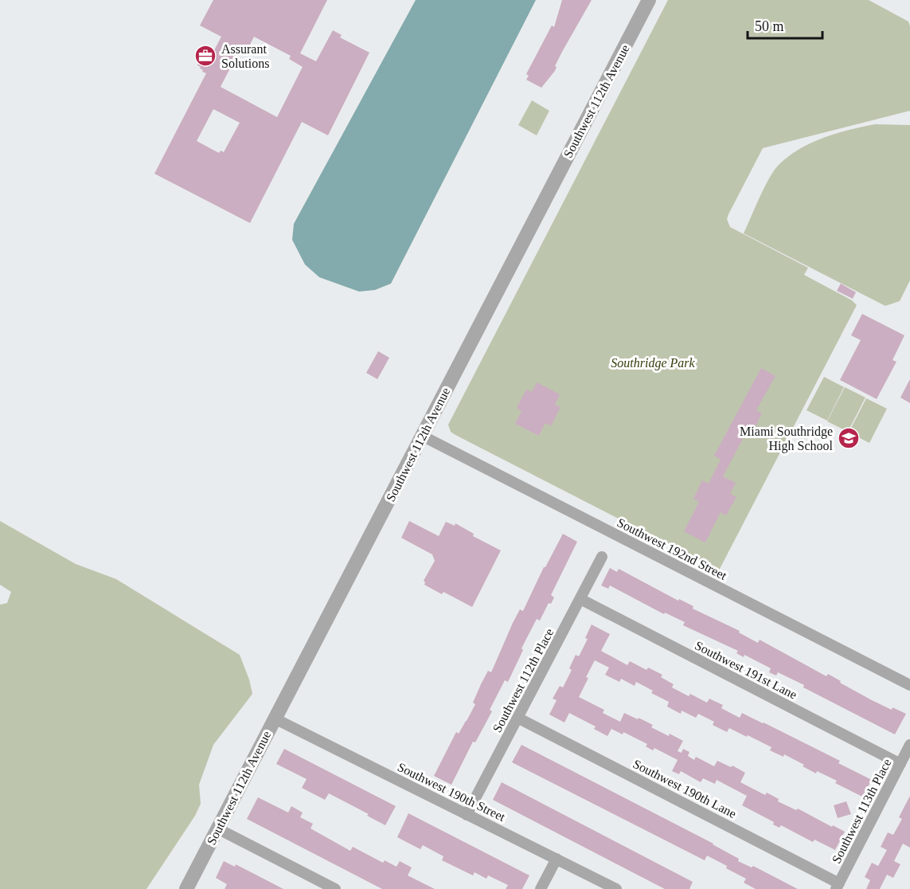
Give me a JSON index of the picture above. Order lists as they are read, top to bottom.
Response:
{
  "streets": {
    "street": [
      "Southwest 112th Avenue",
      "Southwest 192nd Street",
      "Southwest 191st Lane",
      "Southwest 112th Place",
      "Southwest 190th Lane",
      "Southwest 190th Street",
      "Southwest 113th Place"
    ]
  },
  "crossings": [
    ["Southwest 112th Avenue", "Southwest 192nd Street"],
    ["Southwest 112th Avenue", "Southwest 190th Street"],
    ["Southwest 191st Lane", "Southwest 112th Place"],
    ["Southwest 191st Lane", "Southwest 113th Place"],
    ["Southwest 112th Place", "Southwest 190th Lane"],
    ["Southwest 112th Place", "Southwest 190th Street"],
    ["Southwest 190th Lane", "Southwest 113th Place"]
  ],
  "parks": ["Southridge Park"],
  "places": {
    "office": ["Assurant Solutions"],
    "school or university": ["Miami Southridge High School"]
  },
  "scale_bar": "50 m"
}
